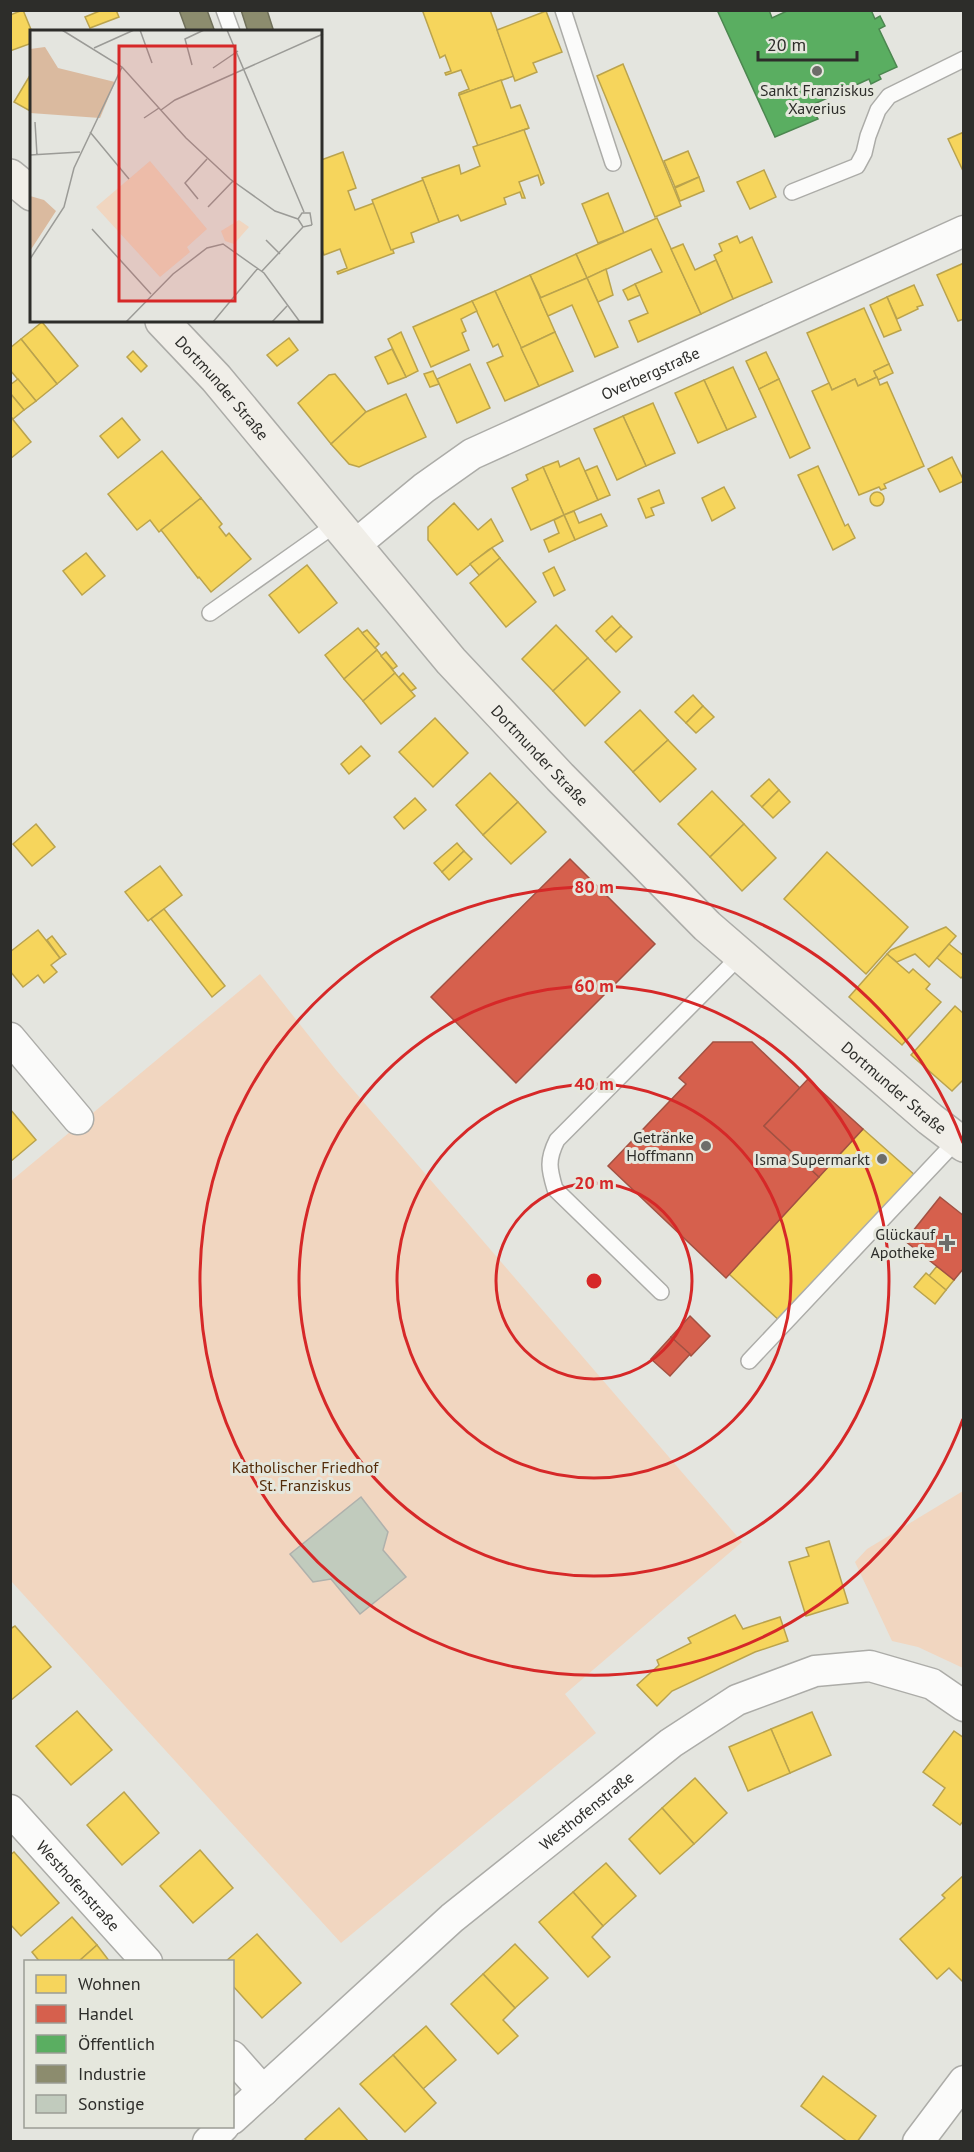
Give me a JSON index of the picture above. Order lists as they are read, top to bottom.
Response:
{
  "streets": {
    "main road": ["Dortmunder Straße"],
    "street": ["Overbergstraße", "Westhofenstraße"]
  },
  "crossings": [
    ["Overbergstraße", "Dortmunder Straße"]
  ],
  "parks": ["Katholischer Friedhof St. Franziskus"],
  "places": {
    "other": ["Sankt Franziskus Xaverius", "Getränke Hoffmann", "Isma Supermarkt"],
    "health": ["Glückauf Apotheke"]
  },
  "legend": [
    "Wohnen",
    "Handel",
    "Öffentlich",
    "Industrie",
    "Sonstige"
  ],
  "scale_bar": "20 m",
  "rings": [
    "80 m",
    "60 m",
    "40 m",
    "20 m"
  ]
}
